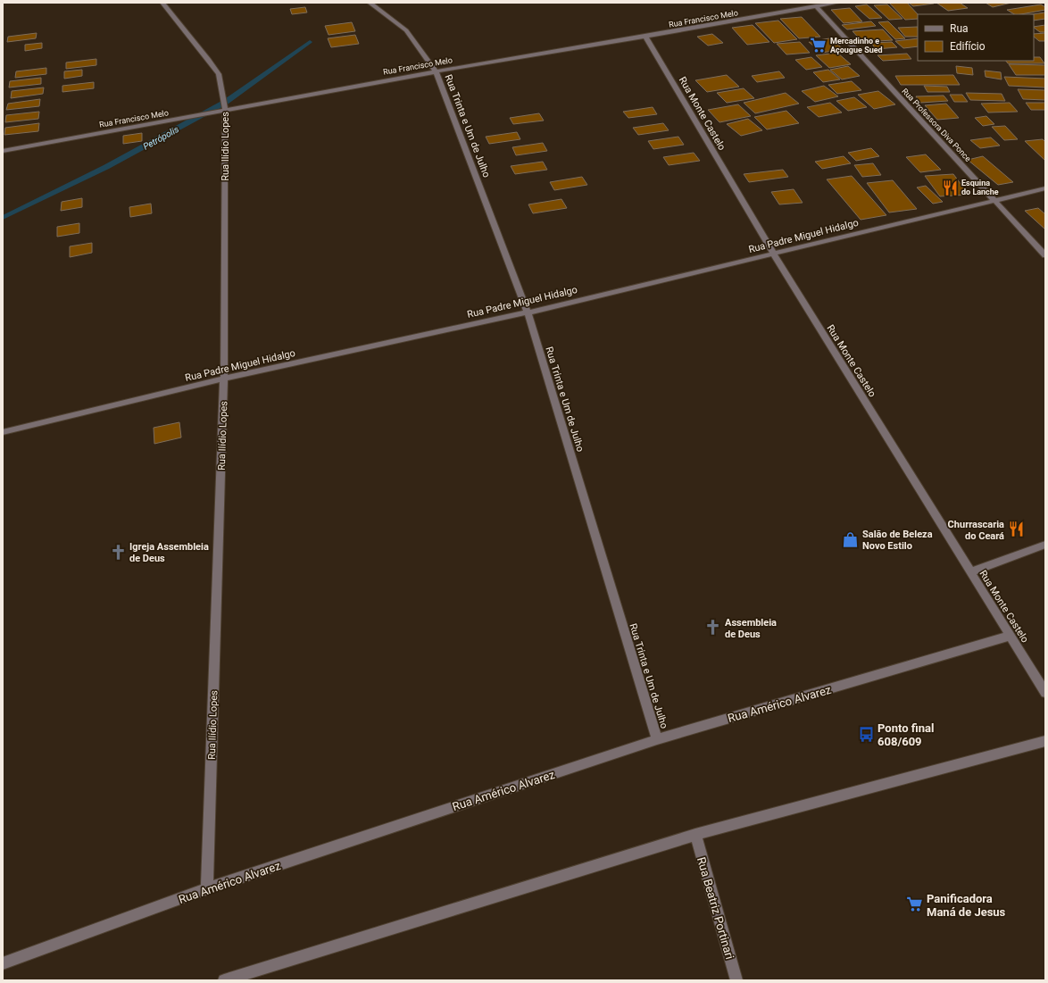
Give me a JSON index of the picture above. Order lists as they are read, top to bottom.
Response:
{
  "streets": {
    "street": [
      "Rua Francisco Melo",
      "Rua Monte Castelo",
      "Rua Professora Diva Ponce",
      "Rua Trinta e Um de Julho",
      "Rua Ilídio Lopes",
      "Rua Padre Miguel Hidalgo",
      "Rua Américo Alvarez",
      "Rua Beatriz Portinari"
    ]
  },
  "crossings": [
    ["Rua Francisco Melo", "Rua Monte Castelo"],
    ["Rua Francisco Melo", "Rua Professora Diva Ponce"],
    ["Rua Francisco Melo", "Rua Trinta e Um de Julho"],
    ["Rua Francisco Melo", "Rua Ilídio Lopes"],
    ["Rua Monte Castelo", "Rua Padre Miguel Hidalgo"],
    ["Rua Monte Castelo", "Rua Américo Alvarez"],
    ["Rua Professora Diva Ponce", "Rua Padre Miguel Hidalgo"],
    ["Rua Trinta e Um de Julho", "Rua Padre Miguel Hidalgo"],
    ["Rua Trinta e Um de Julho", "Rua Américo Alvarez"],
    ["Rua Ilídio Lopes", "Rua Padre Miguel Hidalgo"],
    ["Rua Ilídio Lopes", "Rua Américo Alvarez"]
  ],
  "water": ["Petrópolis"],
  "places": {
    "supermarket": ["Mercadinho e Açougue Sued", "Panificadora Maná de Jesus"],
    "restaurant": ["Esquina do Lanche", "Churrascaria do Ceará"],
    "shop": ["Salão de Beleza Novo Estilo"],
    "church": ["Igreja Assembleia de Deus", "Assembleia de Deus"],
    "bus stop": ["Ponto final 608/609"]
  },
  "legend": ["Rua", "Edifício"]
}
